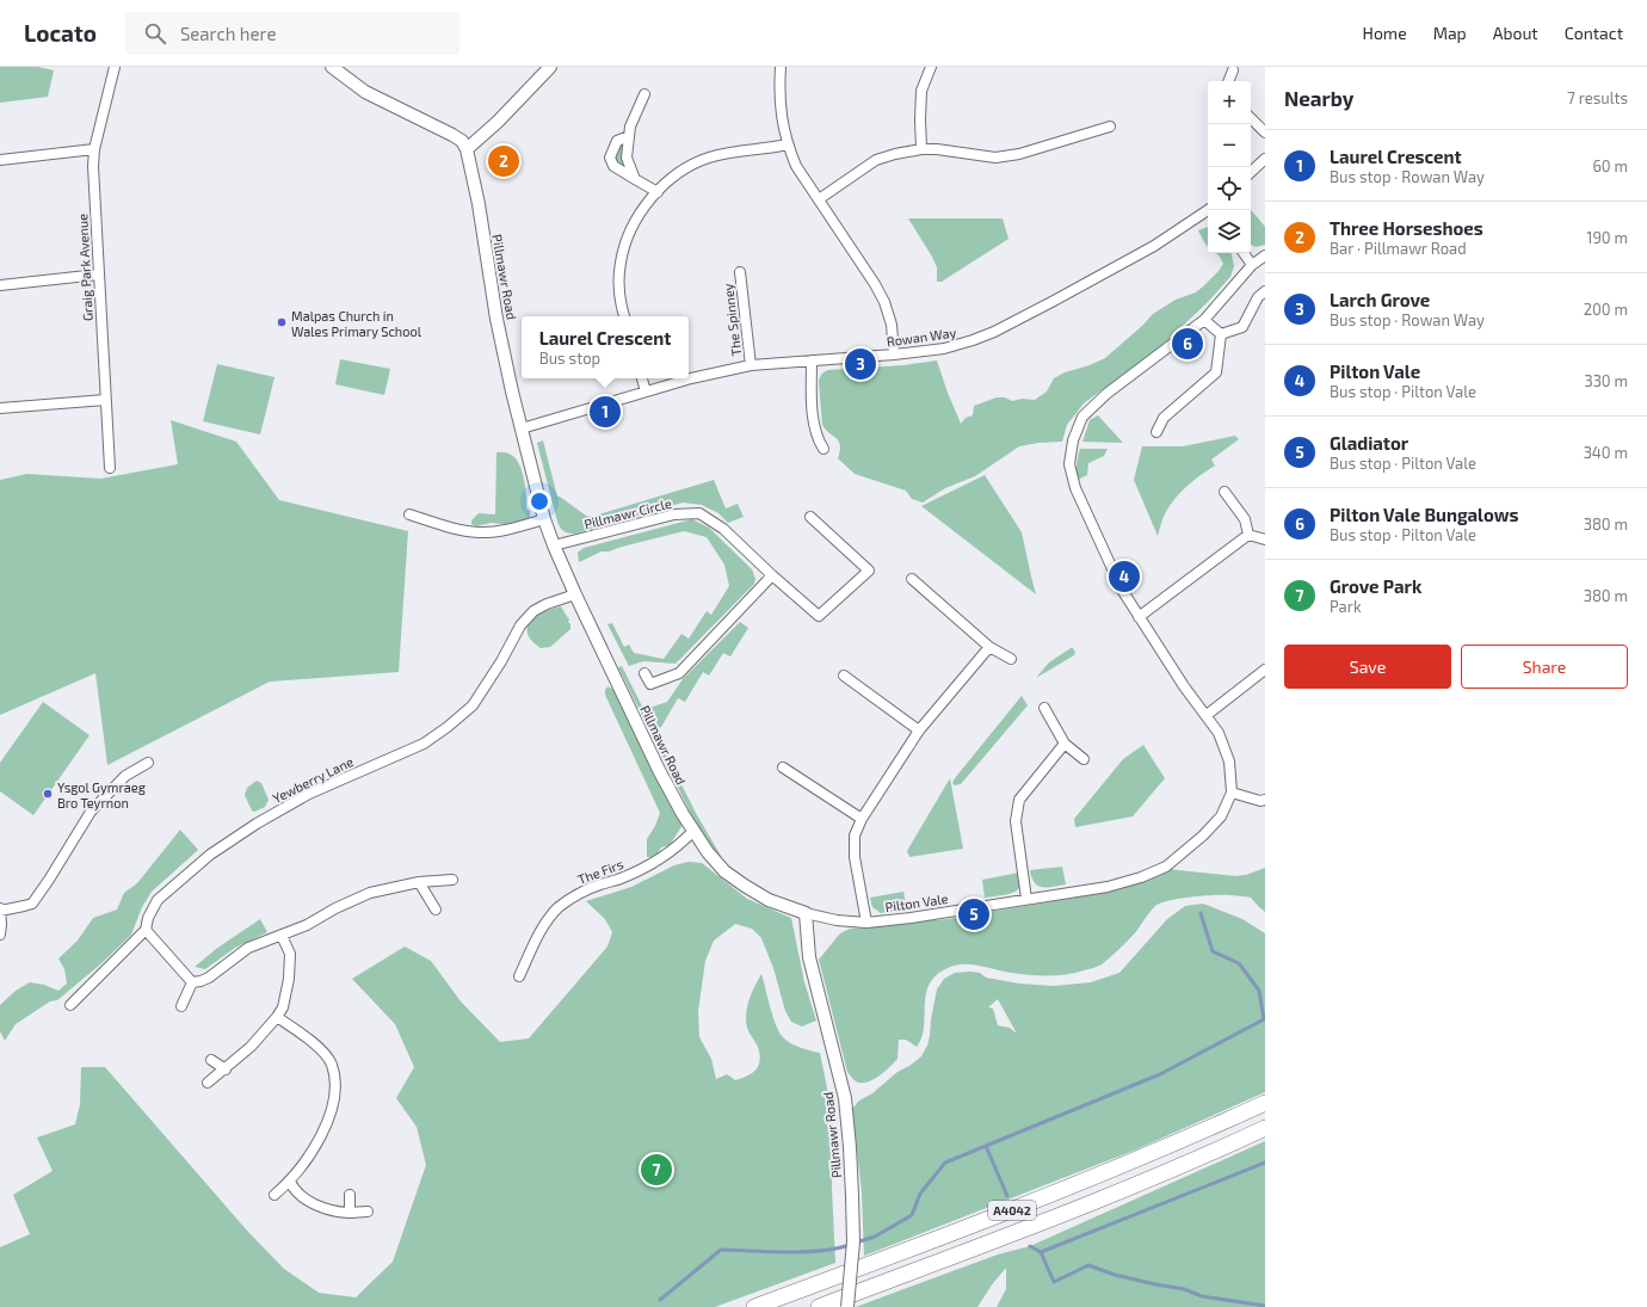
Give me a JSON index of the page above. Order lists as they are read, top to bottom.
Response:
{
  "streets": {
    "highway": ["A4042"],
    "street": [
      "Graig Park Avenue",
      "Pillmawr Road",
      "The Spinney",
      "Rowan Way",
      "Pillmawr Circle",
      "Yewberry Lane",
      "The Firs",
      "Pilton Vale"
    ]
  },
  "crossings": [
    ["Pillmawr Road", "Rowan Way"],
    ["Pillmawr Road", "Pillmawr Circle"],
    ["Pillmawr Road", "Yewberry Lane"],
    ["Pillmawr Road", "The Firs"],
    ["Pillmawr Road", "Pilton Vale"],
    ["The Spinney", "Rowan Way"]
  ],
  "places": ["Malpas Church in Wales Primary School", "Ysgol Gymraeg Bro Teyrnon"],
  "page": {
    "header": "Locato",
    "search": "Search here",
    "nav": [
      "Home",
      "Map",
      "About",
      "Contact"
    ],
    "heading": ["Nearby", "7 results"],
    "map_buttons": ["+", "−"],
    "list": [
      {
        "mark": "1",
        "name": "Laurel Crescent",
        "note": "Bus stop · Rowan Way",
        "value": "60 m"
      },
      {
        "mark": "2",
        "name": "Three Horseshoes",
        "note": "Bar · Pillmawr Road",
        "value": "190 m"
      },
      {
        "mark": "3",
        "name": "Larch Grove",
        "note": "Bus stop · Rowan Way",
        "value": "200 m"
      },
      {
        "mark": "4",
        "name": "Pilton Vale",
        "note": "Bus stop · Pilton Vale",
        "value": "330 m"
      },
      {
        "mark": "5",
        "name": "Gladiator",
        "note": "Bus stop · Pilton Vale",
        "value": "340 m"
      },
      {
        "mark": "6",
        "name": "Pilton Vale Bungalows",
        "note": "Bus stop · Pilton Vale",
        "value": "380 m"
      },
      {
        "mark": "7",
        "name": "Grove Park",
        "note": "Park",
        "value": "380 m"
      }
    ],
    "pins": [
      "2",
      "6",
      "3",
      "1",
      "4",
      "5",
      "7"
    ],
    "popup": ["Laurel Crescent", "Bus stop"],
    "buttons": ["Save", "Share"]
  }
}
